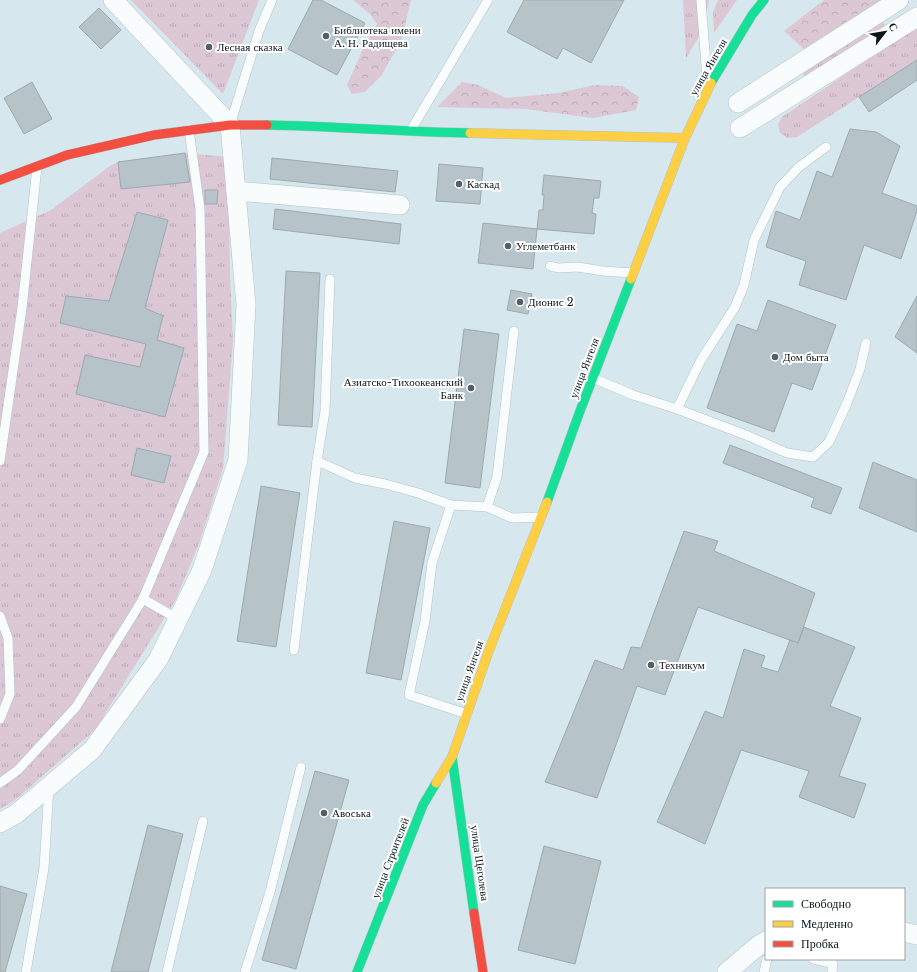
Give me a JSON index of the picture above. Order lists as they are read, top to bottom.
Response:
{
  "streets": {
    "street": ["улица Янгеля", "улица Строителей", "улица Щеголева"]
  },
  "crossings": [
    ["улица Янгеля", "улица Строителей"],
    ["улица Янгеля", "улица Щеголева"],
    ["улица Строителей", "улица Щеголева"]
  ],
  "places": [
    "Библиотека имени А. Н. Радищева",
    "Лесная сказка",
    "Каскад",
    "Углеметбанк",
    "Дионис 2",
    "Дом быта",
    "Азиатско-Тихоокеанский Банк",
    "Техникум",
    "Авоська"
  ],
  "legend": ["Свободно", "Медленно", "Пробка"],
  "north": "top right"
}
